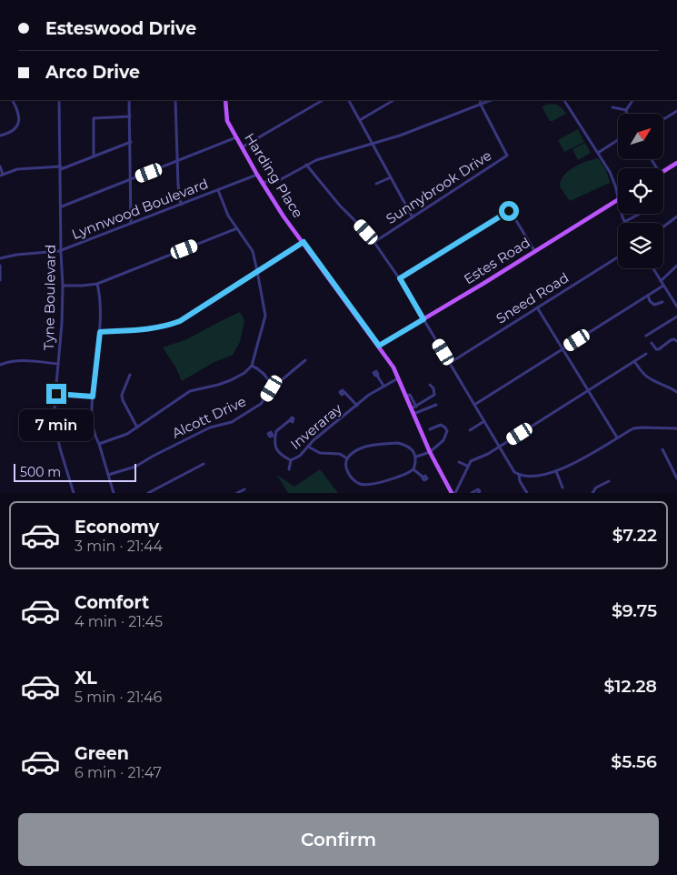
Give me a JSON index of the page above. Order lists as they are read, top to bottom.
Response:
{
  "streets": {
    "main road": ["Harding Place", "Estes Road"],
    "street": [
      "Sunnybrook Drive",
      "Lynnwood Boulevard",
      "Tyne Boulevard",
      "Sneed Road",
      "Alcott Drive",
      "Inveraray"
    ]
  },
  "crossings": [
    ["Harding Place", "Lynnwood Boulevard"],
    ["Harding Place", "Estes Road"],
    ["Harding Place", "Inveraray"],
    ["Lynnwood Boulevard", "Tyne Boulevard"]
  ],
  "scale_bar": "500 m",
  "north": "top right",
  "page": {
    "banner": ["Esteswood Drive", "Arco Drive"],
    "bubble": "7 min",
    "scale": "500 m",
    "list": [
      {
        "name": "Economy",
        "note": "3 min · 21:44",
        "value": "$7.22"
      },
      {
        "name": "Comfort",
        "note": "4 min · 21:45",
        "value": "$9.75"
      },
      {
        "name": "XL",
        "note": "5 min · 21:46",
        "value": "$12.28"
      },
      {
        "name": "Green",
        "note": "6 min · 21:47",
        "value": "$5.56"
      }
    ],
    "buttons": "Confirm"
  }
}
